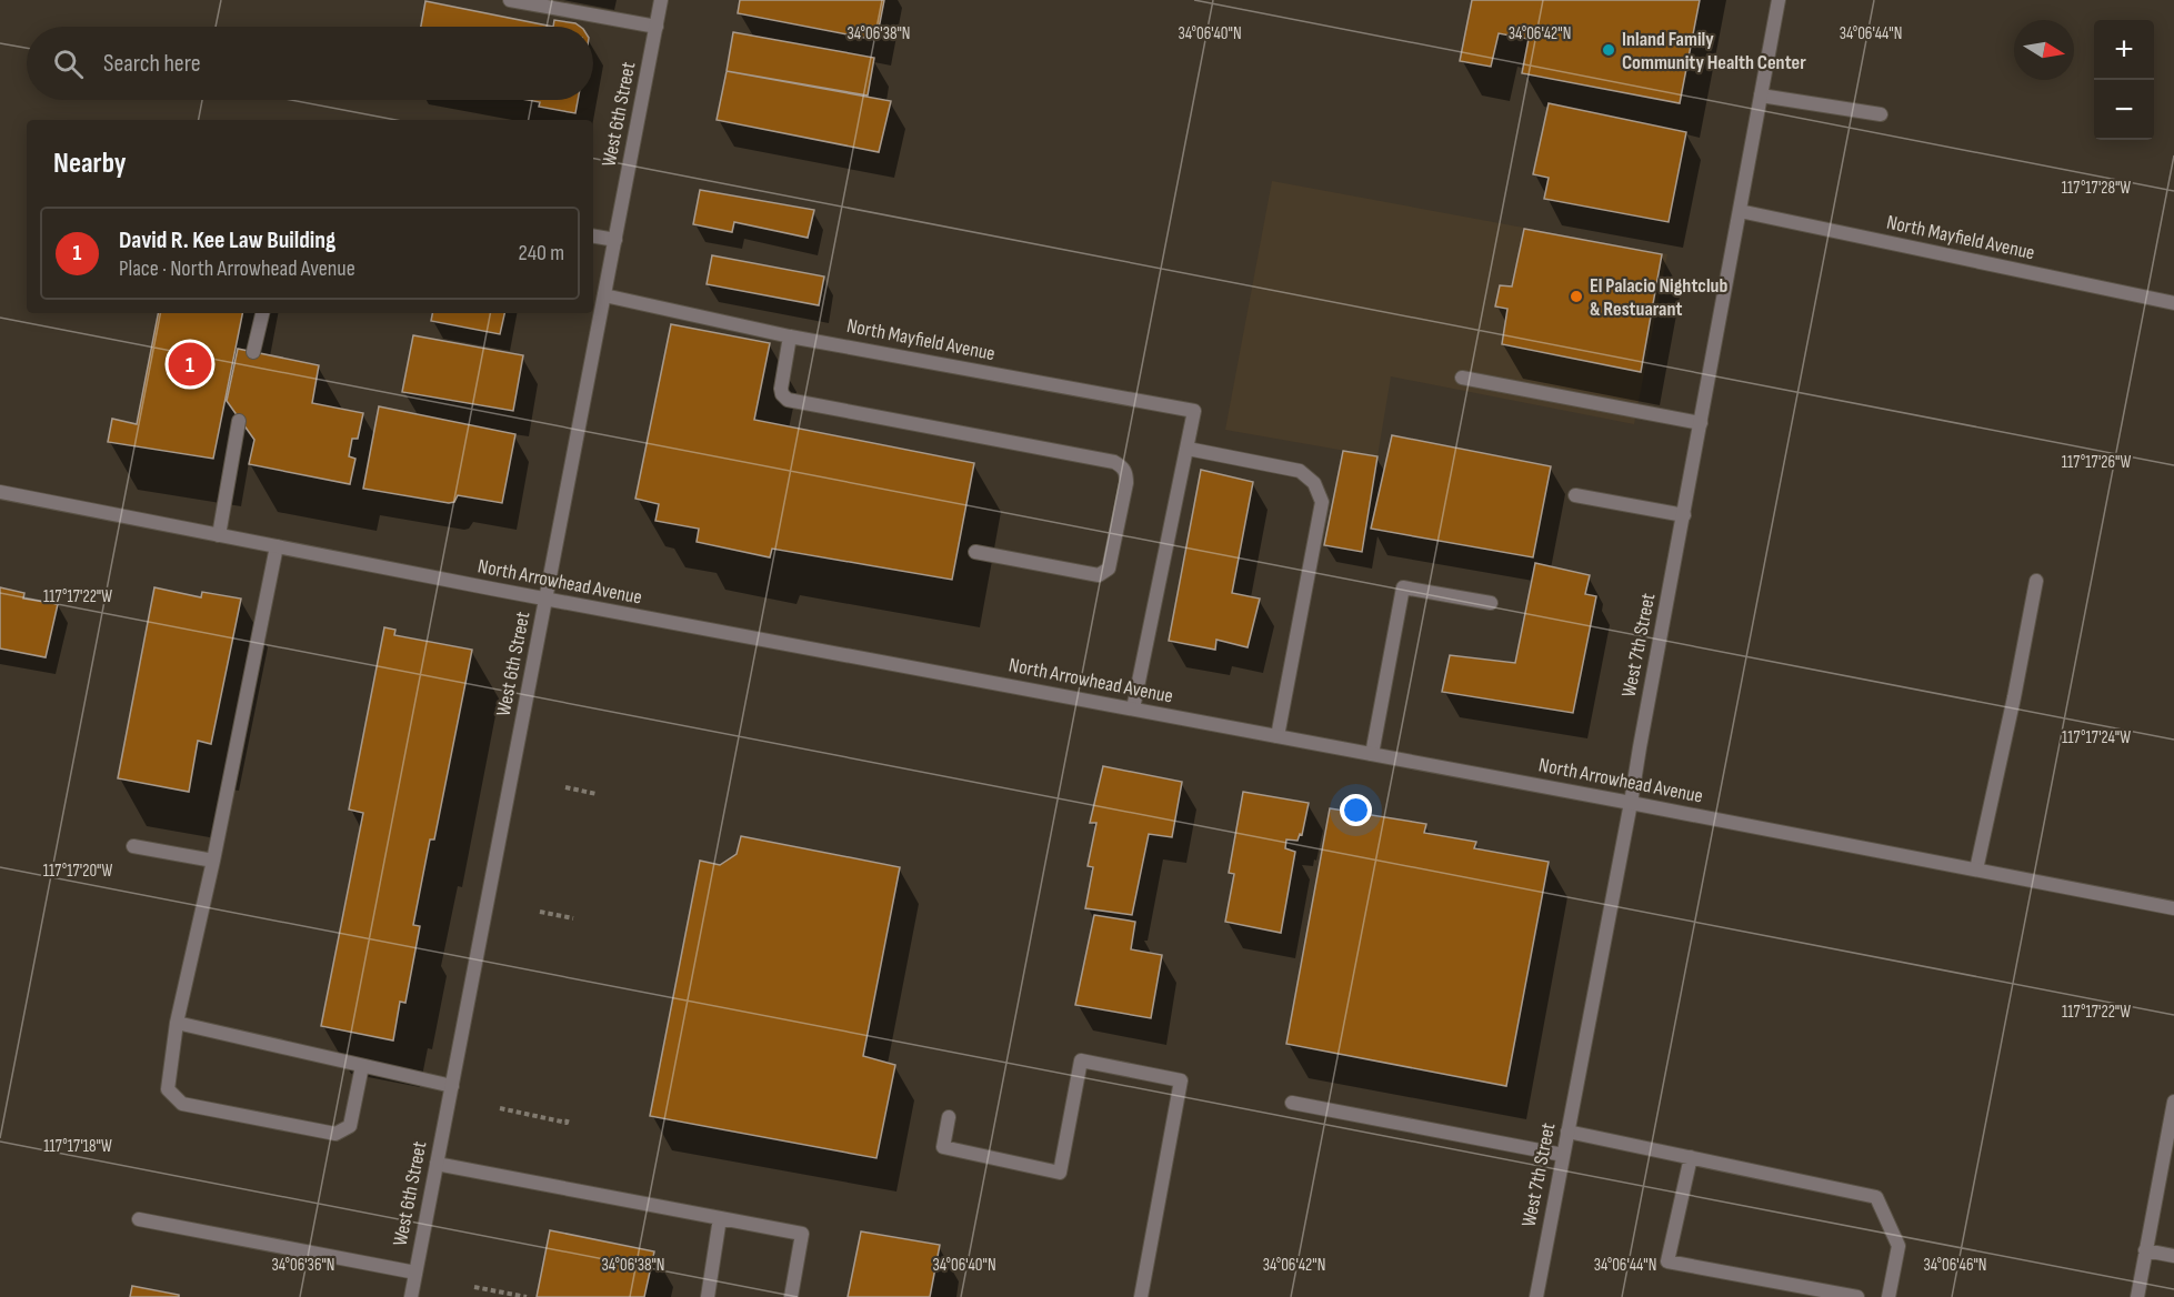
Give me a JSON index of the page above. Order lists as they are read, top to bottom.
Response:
{
  "streets": {
    "street": [
      "West 6th Street",
      "North Mayfield Avenue",
      "North Arrowhead Avenue",
      "West 7th Street"
    ]
  },
  "crossings": [
    ["West 6th Street", "North Mayfield Avenue"],
    ["West 6th Street", "North Arrowhead Avenue"],
    ["North Mayfield Avenue", "West 7th Street"],
    ["North Arrowhead Avenue", "West 7th Street"]
  ],
  "places": ["Inland Family Community Health Center", "El Palacio Nightclub & Restuarant"],
  "north": "right",
  "page": {
    "map_buttons": ["+", "−"],
    "search": "Search here",
    "heading": "Nearby",
    "list": [
      {
        "mark": "1",
        "name": "David R. Kee Law Building",
        "note": "Place · North Arrowhead Avenue",
        "value": "240 m"
      }
    ],
    "pins": "1"
  },
  "coordinates": [
    "34°06'38\"N",
    "34°06'40\"N",
    "34°06'42\"N",
    "34°06'44\"N",
    "117°17'28\"W",
    "117°17'26\"W",
    "117°17'22\"W",
    "117°17'24\"W",
    "117°17'20\"W",
    "117°17'18\"W",
    "34°06'36\"N",
    "34°06'46\"N"
  ]
}
